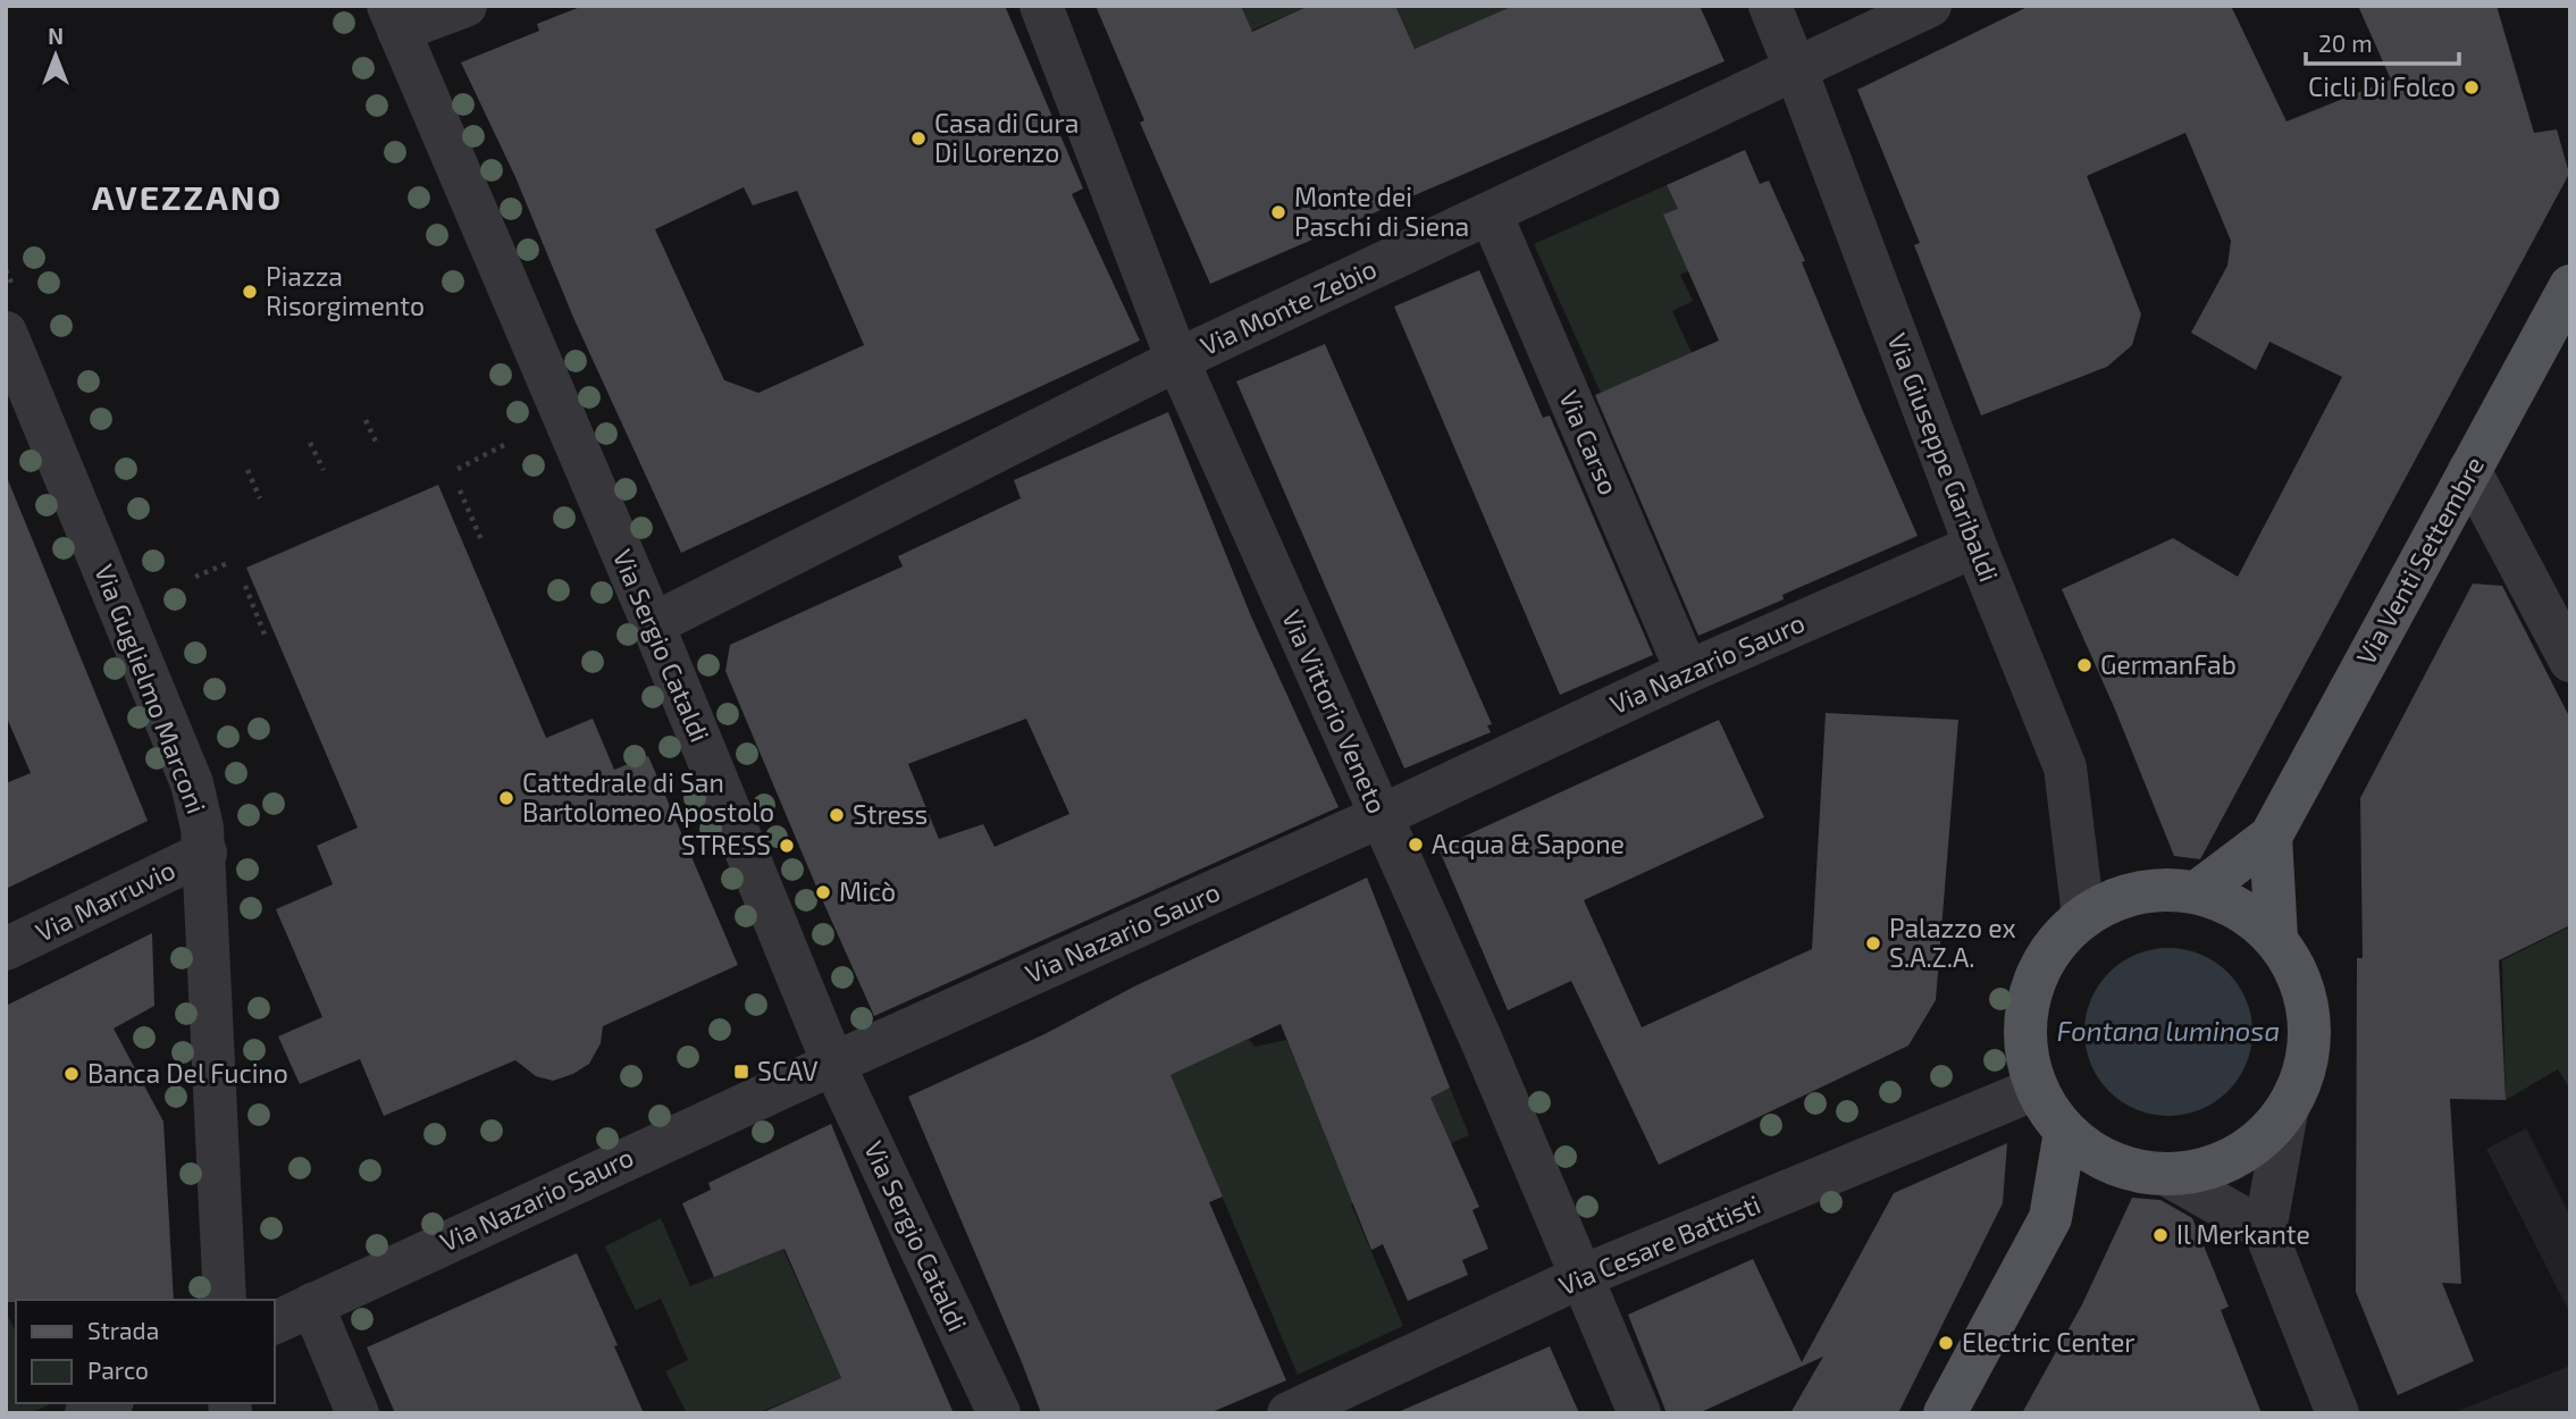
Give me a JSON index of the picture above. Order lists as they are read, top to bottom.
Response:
{
  "streets": {
    "main road": ["Via Venti Settembre"],
    "street": [
      "Via Monte Zebio",
      "Via Carso",
      "Via Giuseppe Garibaldi",
      "Via Sergio Cataldi",
      "Via Nazario Sauro",
      "Via Guglielmo Marconi",
      "Via Vittorio Veneto",
      "Via Marruvio",
      "Via Cesare Battisti"
    ]
  },
  "crossings": [
    ["Via Monte Zebio", "Via Carso"],
    ["Via Monte Zebio", "Via Giuseppe Garibaldi"],
    ["Via Monte Zebio", "Via Sergio Cataldi"],
    ["Via Monte Zebio", "Via Vittorio Veneto"],
    ["Via Carso", "Via Nazario Sauro"],
    ["Via Giuseppe Garibaldi", "Via Nazario Sauro"],
    ["Via Sergio Cataldi", "Via Nazario Sauro"],
    ["Via Nazario Sauro", "Via Vittorio Veneto"],
    ["Via Guglielmo Marconi", "Via Marruvio"],
    ["Via Vittorio Veneto", "Via Cesare Battisti"]
  ],
  "districts": ["AVEZZANO"],
  "water": ["Fontana luminosa"],
  "places": {
    "other": [
      "Cicli Di Folco",
      "Casa di Cura Di Lorenzo",
      "Monte dei Paschi di Siena",
      "Piazza Risorgimento",
      "GermanFab",
      "Cattedrale di San Bartolomeo Apostolo",
      "Stress",
      "Acqua & Sapone",
      "STRESS",
      "Micò",
      "Palazzo ex S.A.Z.A.",
      "Banca Del Fucino",
      "Il Merkante",
      "Electric Center"
    ],
    "transit": ["SCAV"]
  },
  "legend": ["Strada", "Parco"],
  "scale_bar": "20 m",
  "north": "top"
}
